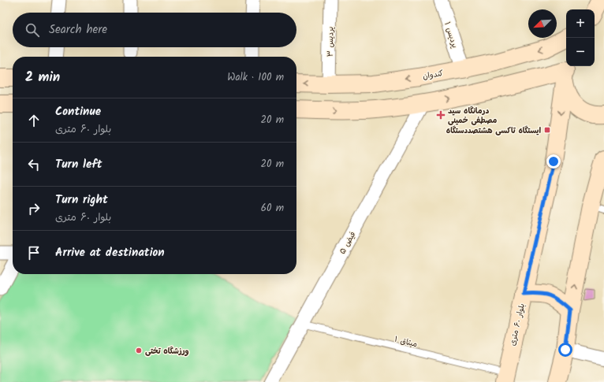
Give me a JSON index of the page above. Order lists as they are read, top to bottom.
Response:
{
  "streets": {
    "main road": ["کندوان", "بلوار ۶۰ متری"],
    "street": ["پردیس ۱", "پردیس ۳", "فیض ۵"],
    "lane": ["میثاق ۱"]
  },
  "crossings": [
    ["پردیس ۱", "کندوان"],
    ["پردیس ۳", "کندوان"],
    ["فیض ۵", "میثاق ۱"],
    ["بلوار ۶۰ متری", "میثاق ۱"]
  ],
  "places": {
    "health": ["درمانگاه سید مصطفی خمینی"],
    "transit": ["ایستگاه تاکسی هشتصددستگاه"],
    "other": ["ورزشگاه تختی"]
  },
  "north": "bottom left",
  "page": {
    "map_buttons": ["+", "−"],
    "search": "Search here",
    "heading": ["2 min", "Walk · 100 m"],
    "list": [
      ["Continue", "بلوار ۶۰ متری", "20 m"],
      ["Turn left", "20 m"],
      ["Turn right", "بلوار ۶۰ متری", "60 m"],
      "Arrive at destination"
    ]
  }
}
